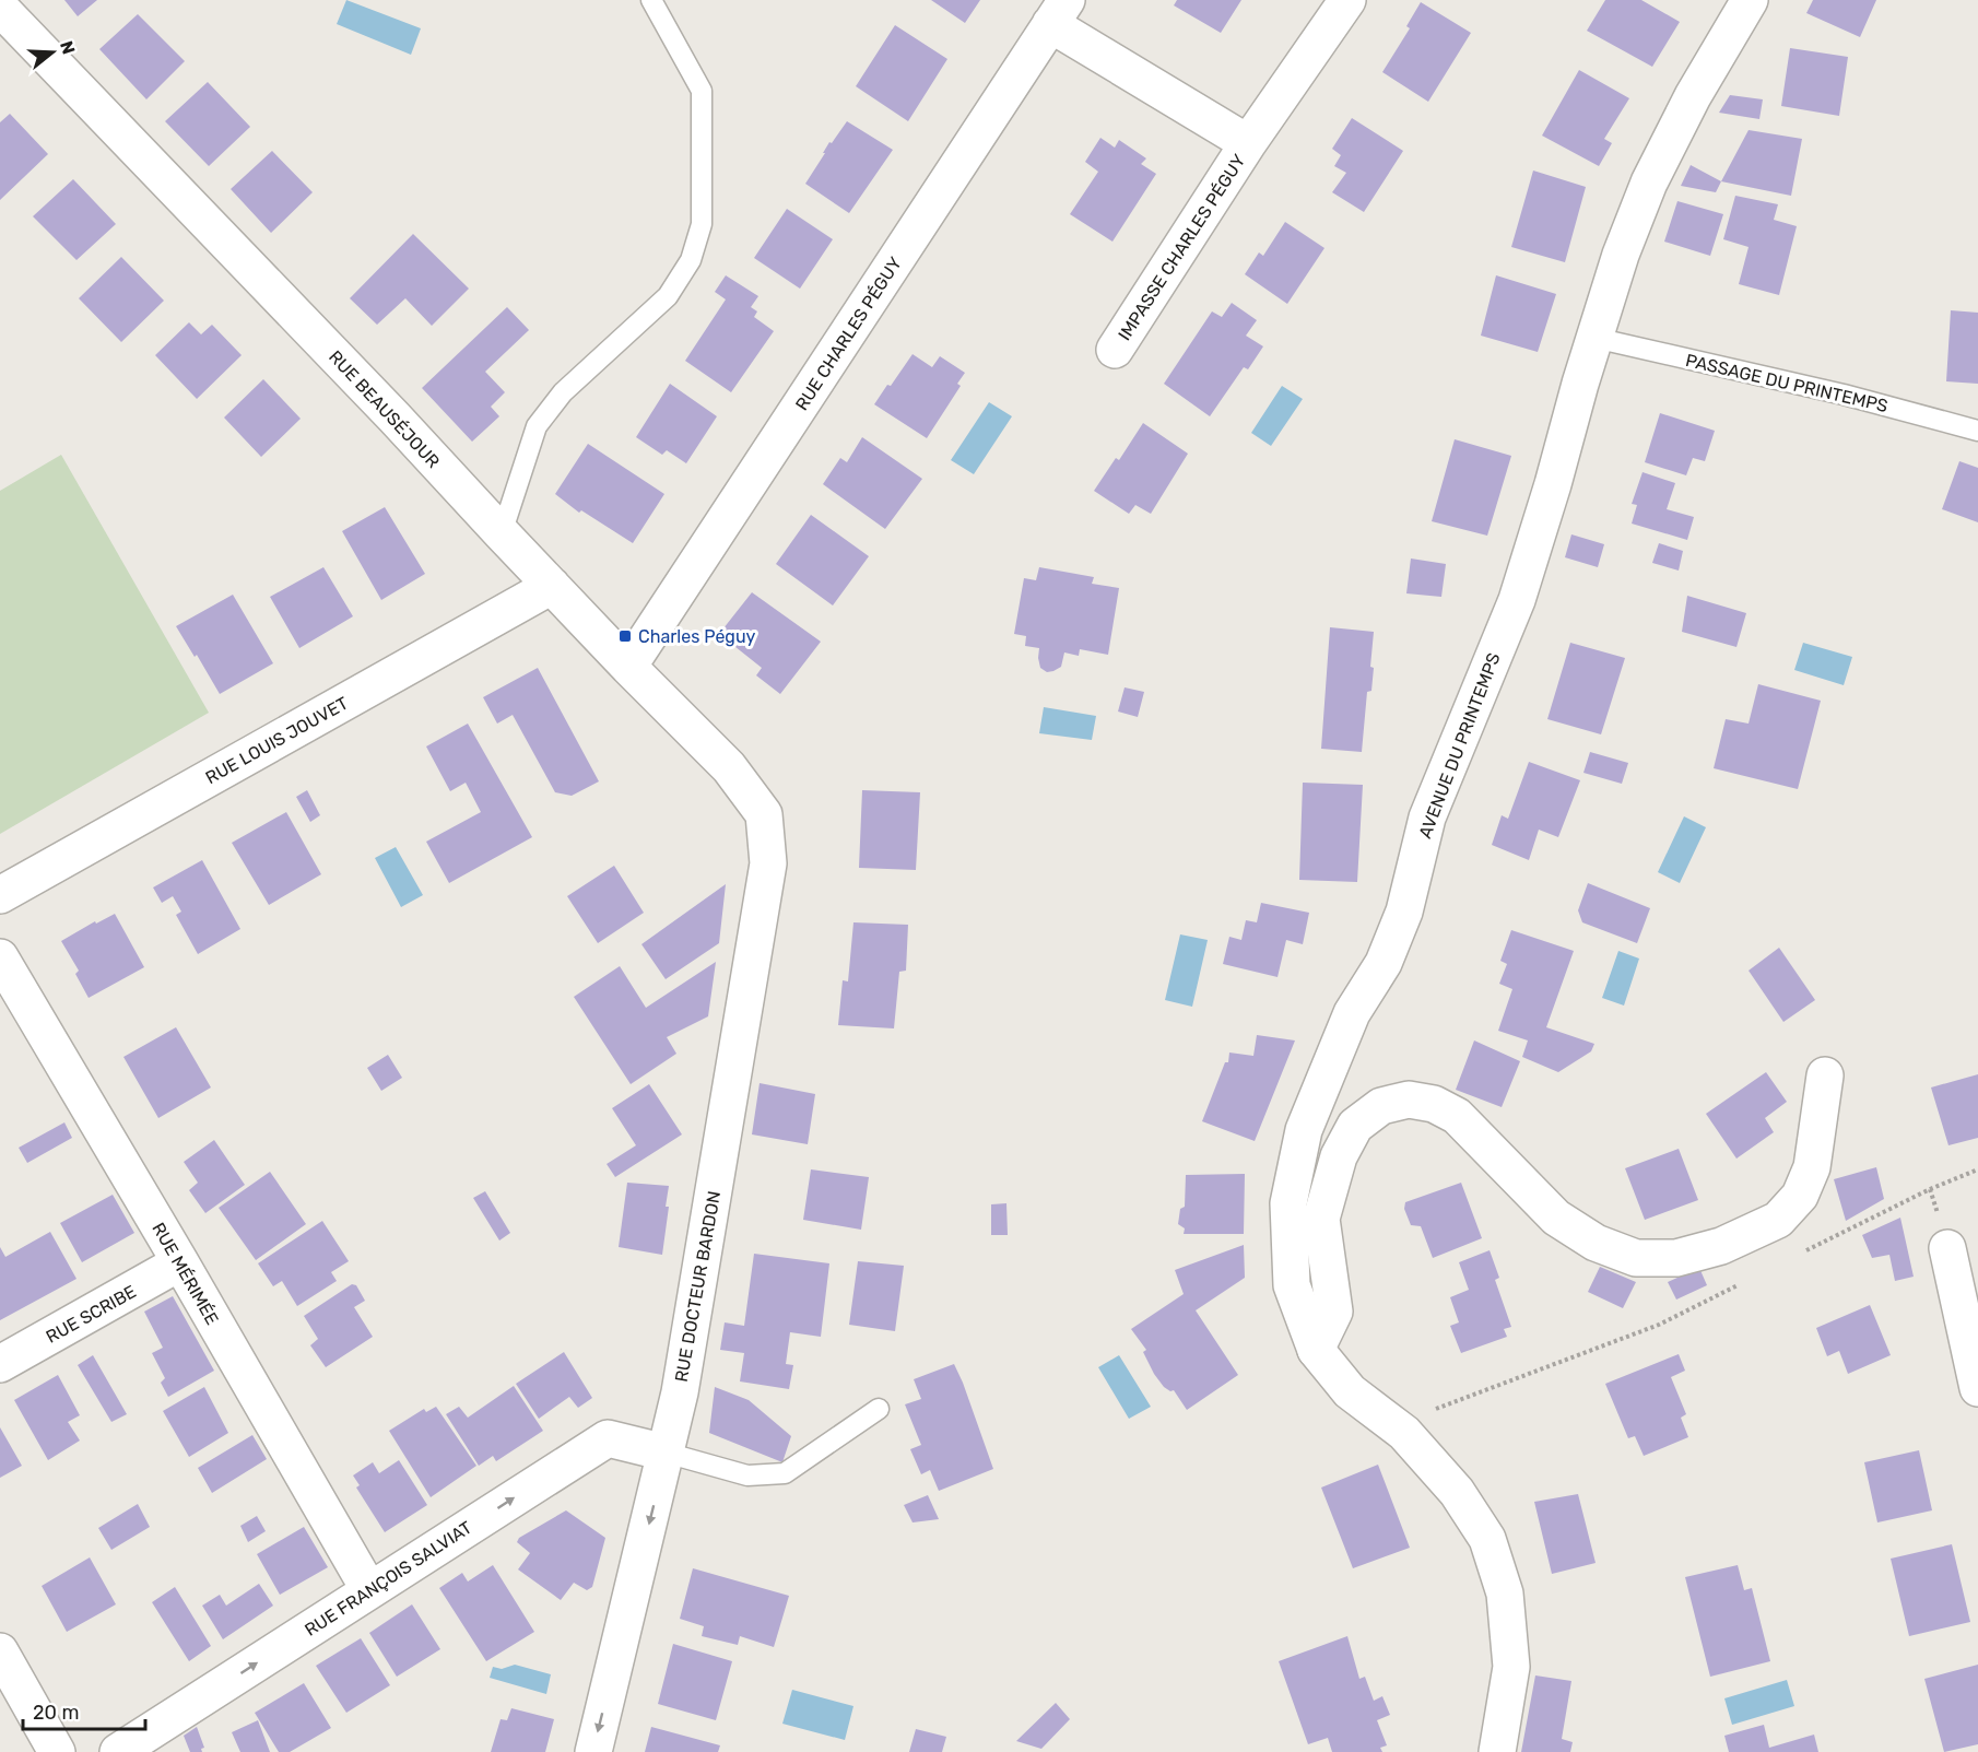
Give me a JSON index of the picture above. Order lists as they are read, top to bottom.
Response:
{
  "streets": {
    "street": [
      "IMPASSE CHARLES PÉGUY",
      "RUE CHARLES PÉGUY",
      "RUE BEAUSÉJOUR",
      "RUE LOUIS JOUVET",
      "AVENUE DU PRINTEMPS",
      "RUE MÉRIMÉE",
      "RUE DOCTEUR BARDON",
      "RUE SCRIBE",
      "RUE FRANÇOIS SALVIAT"
    ],
    "lane": ["PASSAGE DU PRINTEMPS"]
  },
  "crossings": [
    ["IMPASSE CHARLES PÉGUY", "RUE CHARLES PÉGUY"],
    ["RUE CHARLES PÉGUY", "RUE BEAUSÉJOUR"],
    ["PASSAGE DU PRINTEMPS", "AVENUE DU PRINTEMPS"],
    ["RUE BEAUSÉJOUR", "RUE LOUIS JOUVET"],
    ["RUE BEAUSÉJOUR", "RUE DOCTEUR BARDON"],
    ["RUE MÉRIMÉE", "RUE SCRIBE"],
    ["RUE MÉRIMÉE", "RUE FRANÇOIS SALVIAT"],
    ["RUE DOCTEUR BARDON", "RUE FRANÇOIS SALVIAT"]
  ],
  "one_way": ["RUE FRANÇOIS SALVIAT"],
  "places": {
    "transit": ["Charles Péguy"]
  },
  "scale_bar": "20 m",
  "north": "right"
}
